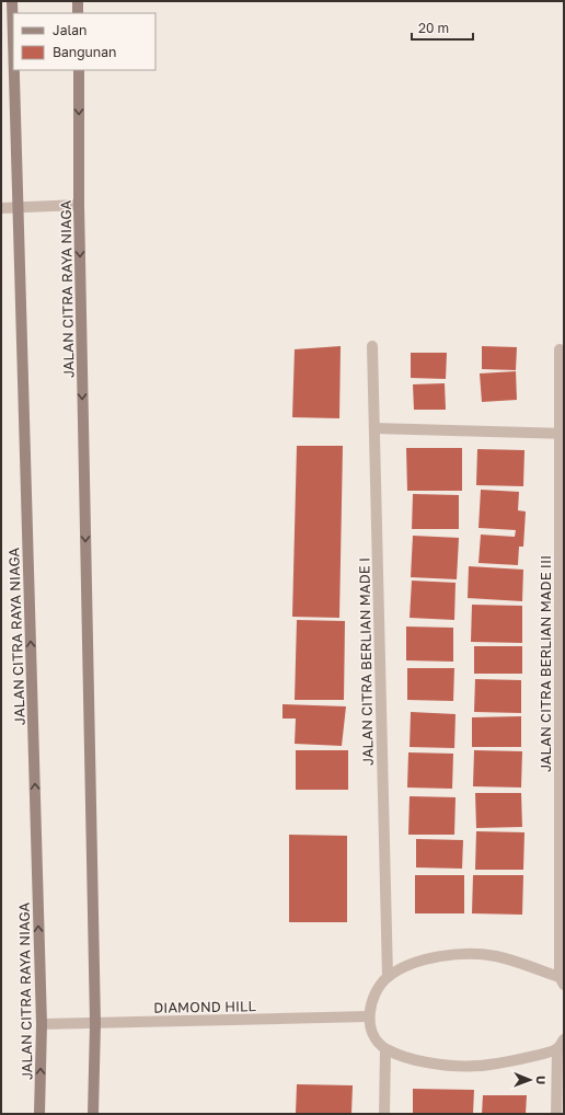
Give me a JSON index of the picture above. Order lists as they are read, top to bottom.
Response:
{
  "streets": {
    "street": [
      "JALAN CITRA RAYA NIAGA",
      "JALAN CITRA BERLIAN MADE I",
      "JALAN CITRA BERLIAN MADE III",
      "DIAMOND HILL"
    ]
  },
  "crossings": [
    ["JALAN CITRA RAYA NIAGA", "DIAMOND HILL"]
  ],
  "legend": ["Jalan", "Bangunan"],
  "scale_bar": "20 m",
  "north": "right"
}
